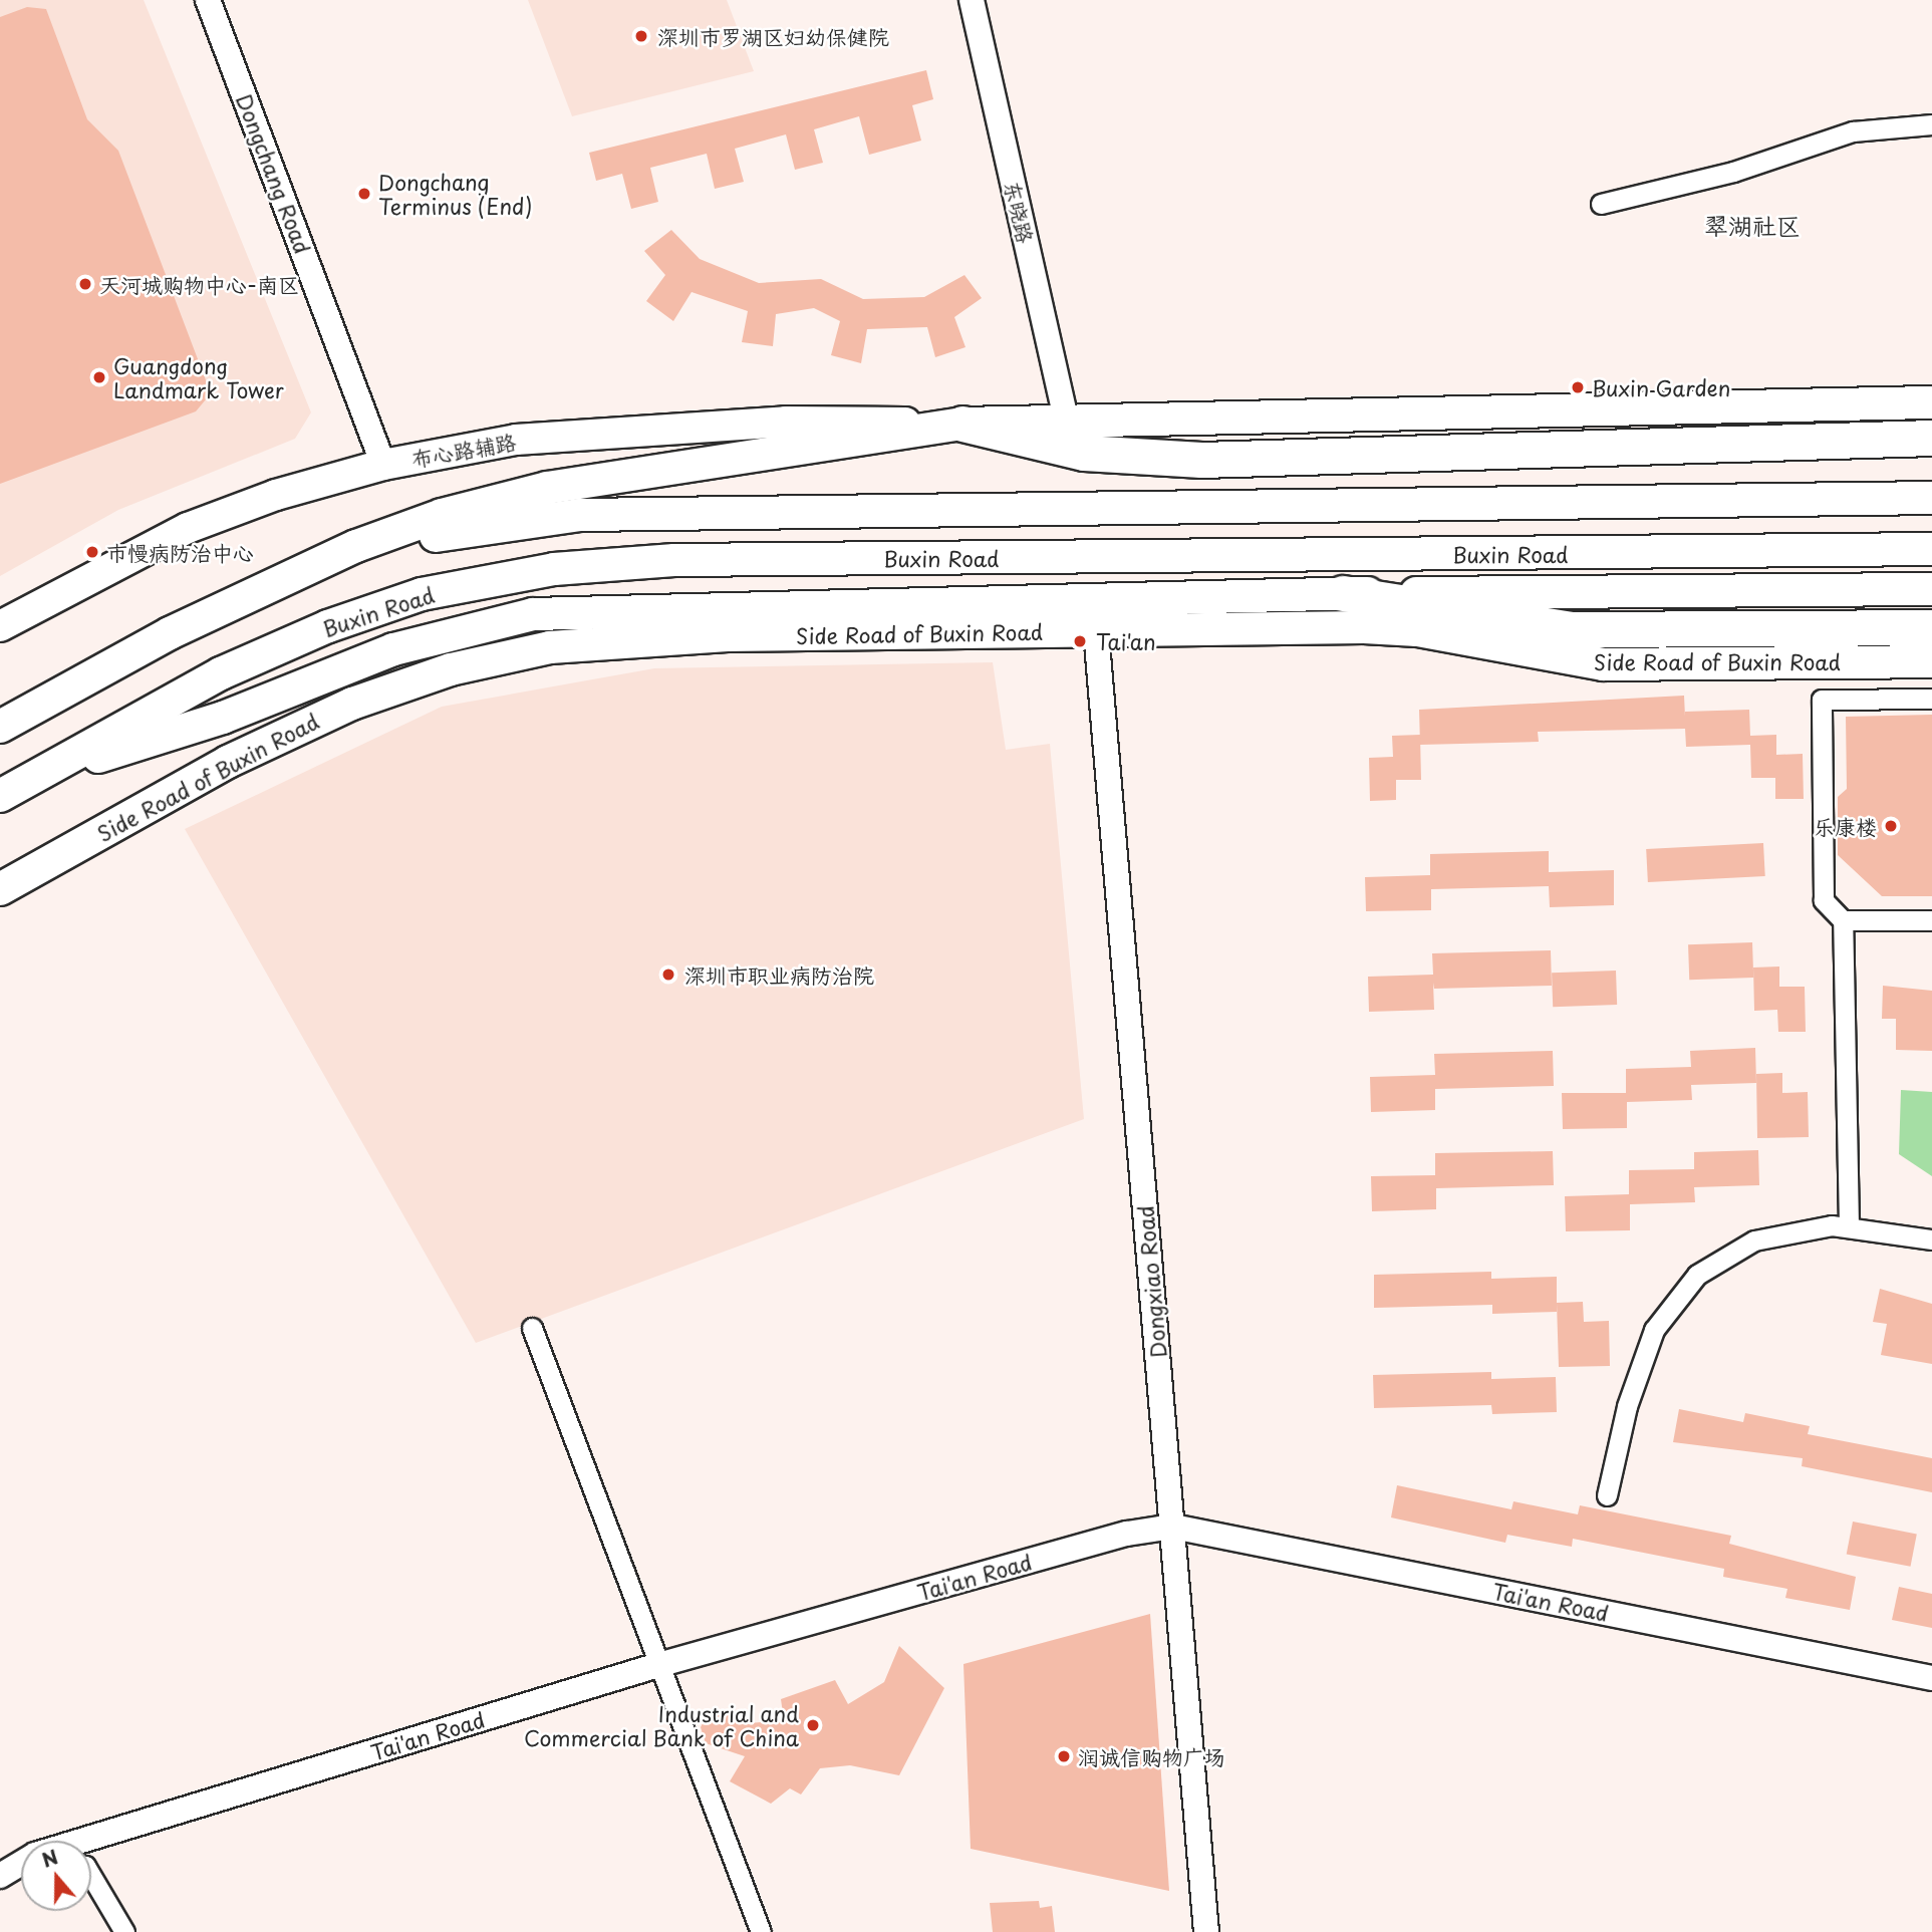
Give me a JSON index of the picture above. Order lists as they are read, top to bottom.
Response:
{
  "streets": {
    "highway": ["Buxin Road", "Side Road of Buxin Road"],
    "main road": ["布心路辅路"],
    "street": [
      "Dongchang Road",
      "东晓路",
      "Dongxiao Road",
      "Tai'an Road"
    ]
  },
  "crossings": [
    ["Dongchang Road", "布心路辅路"],
    ["Side Road of Buxin Road", "Dongxiao Road"],
    ["Dongxiao Road", "Tai'an Road"]
  ],
  "districts": ["翠湖社区"],
  "places": [
    "深圳市罗湖区妇幼保健院",
    "Dongchang Terminus (End)",
    "天河城购物中心-南区",
    "Guangdong Landmark Tower",
    "Buxin Garden",
    "市慢病防治中心",
    "Tai'an",
    "乐康楼",
    "深圳市职业病防治院",
    "Industrial and Commercial Bank of China",
    "润诚信购物广场"
  ],
  "north": "top"
}
